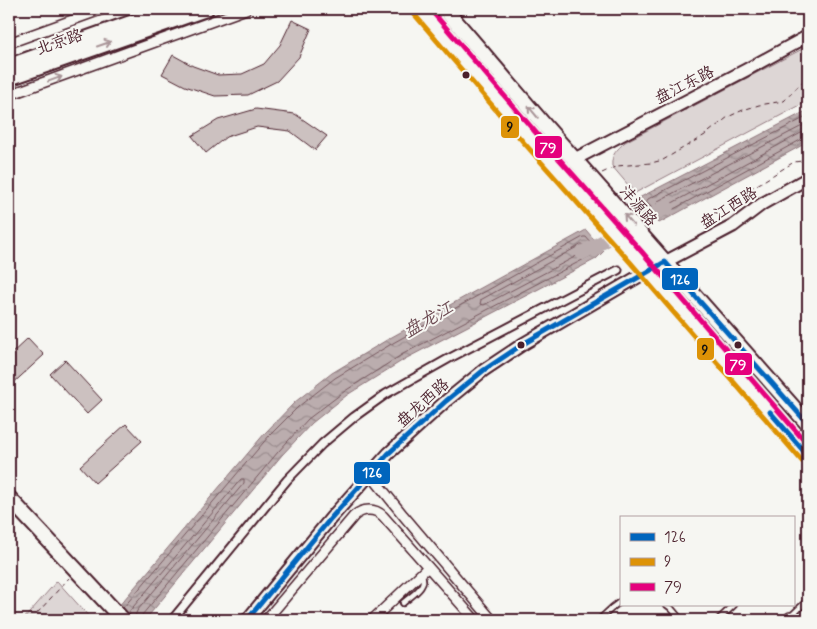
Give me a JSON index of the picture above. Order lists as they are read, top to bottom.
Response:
{
  "streets": {
    "main road": ["北京路", "沣源路"],
    "street": ["盘江东路", "盘江西路", "盘龙西路"]
  },
  "crossings": [
    ["盘江东路", "沣源路"],
    ["沣源路", "盘江西路"],
    ["沣源路", "盘龙西路"],
    ["盘江西路", "盘龙西路"]
  ],
  "water": ["盘龙江"],
  "lines": ["transit line 79", "transit line 9", "transit line 126"],
  "legend": ["126", "9", "79"]
}
